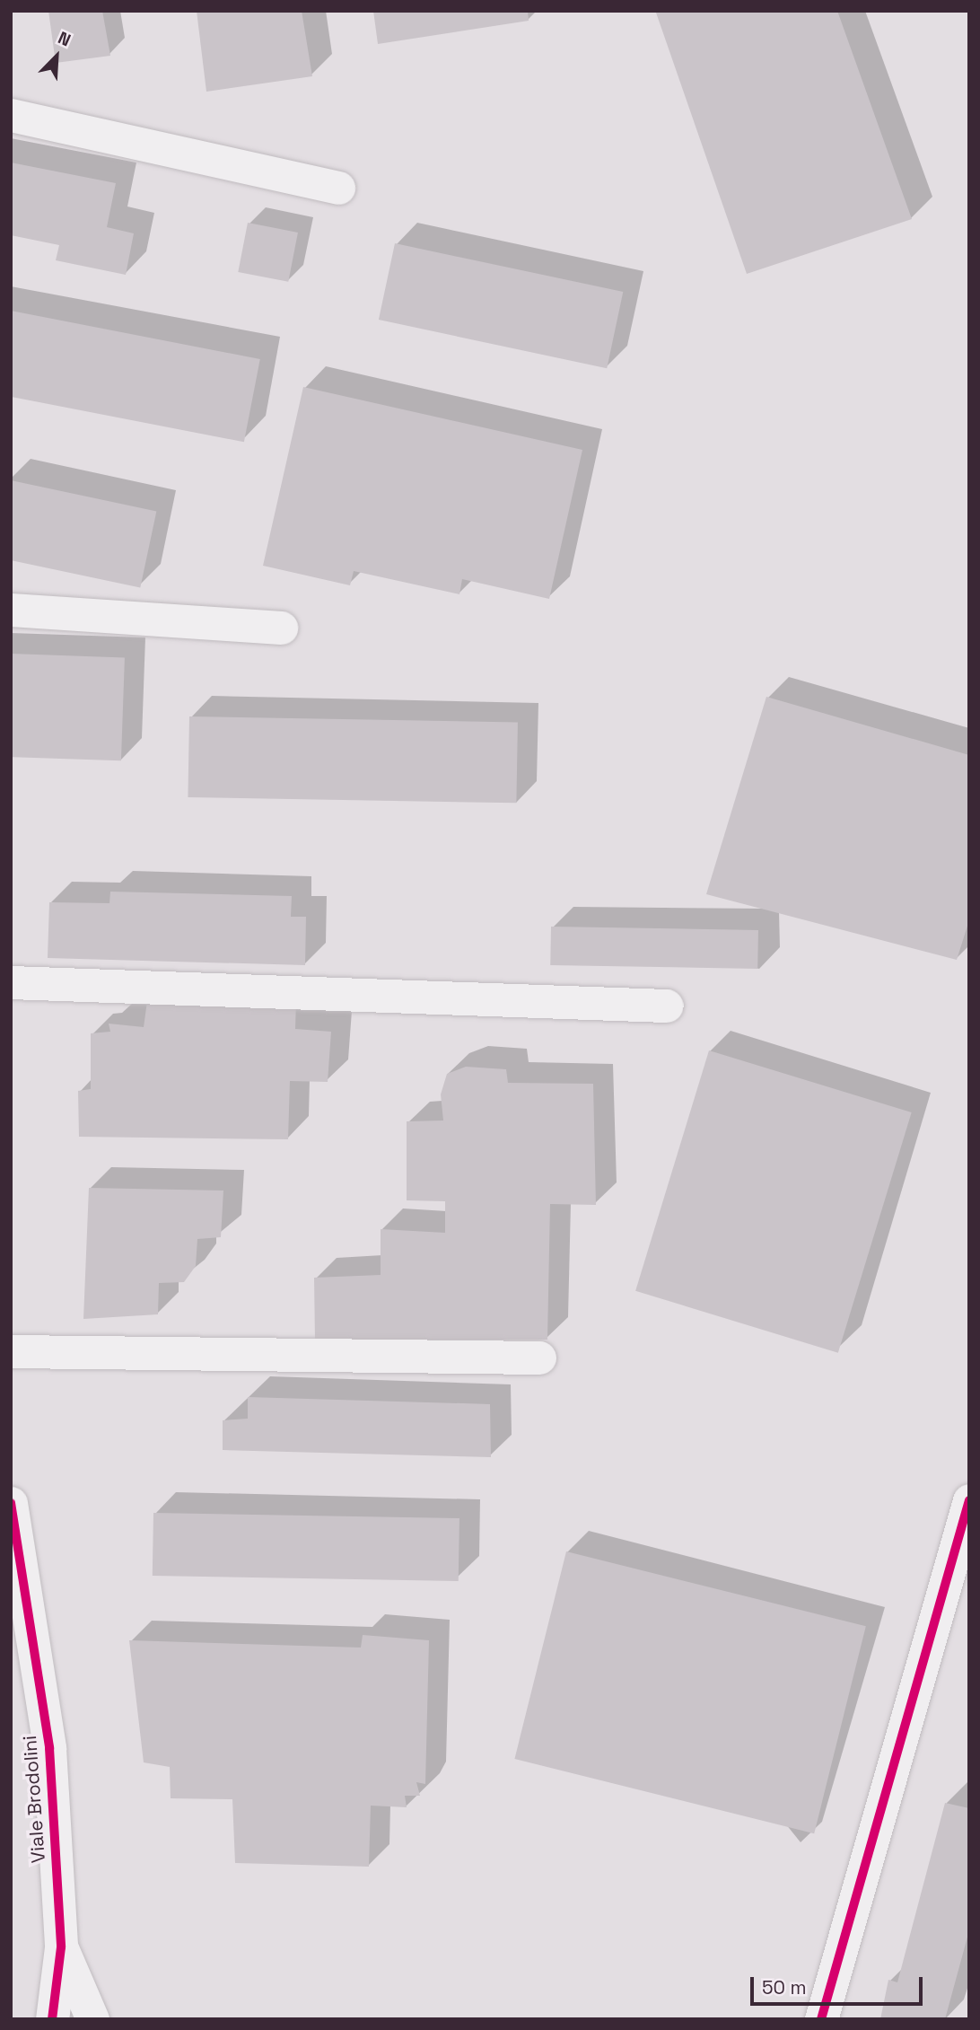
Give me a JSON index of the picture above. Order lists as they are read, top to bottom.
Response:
{
  "streets": {
    "street": ["Viale Brodolini"]
  },
  "scale_bar": "50 m",
  "north": "top right"
}
